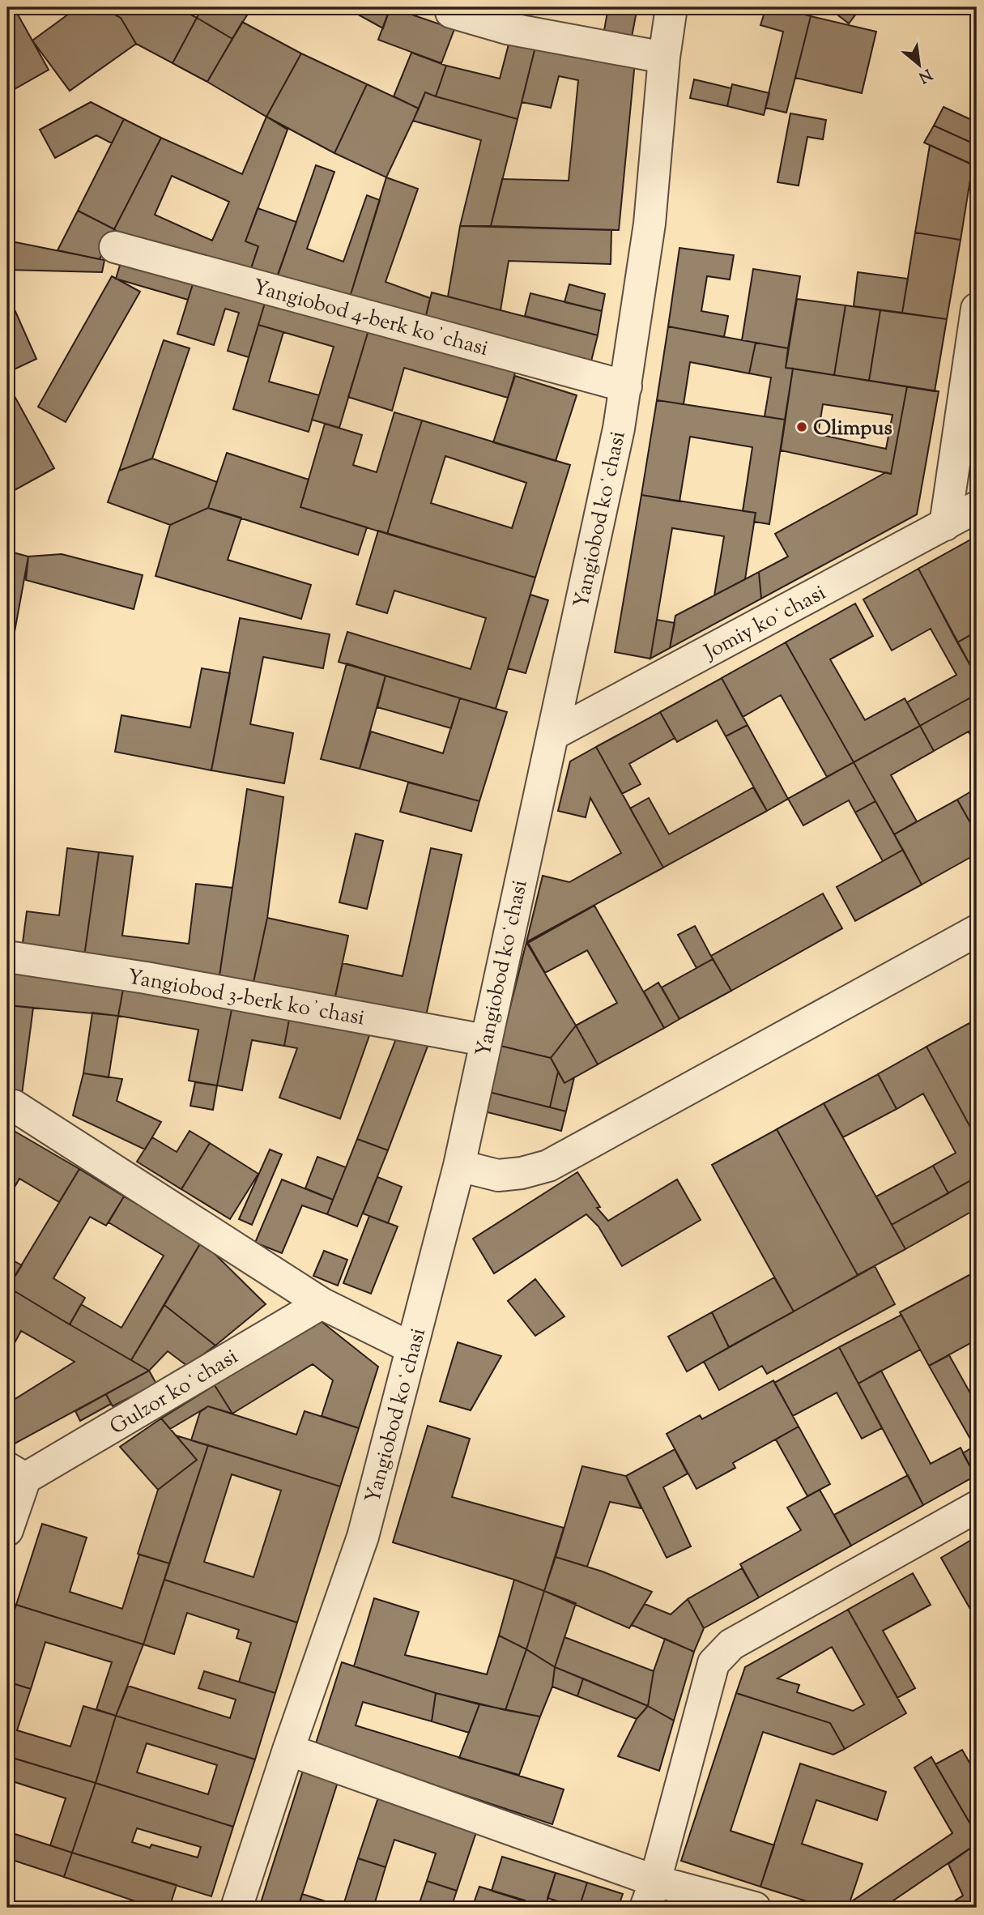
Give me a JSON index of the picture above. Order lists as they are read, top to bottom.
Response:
{
  "streets": {
    "street": [
      "Yangiobod 4-berk koʼchasi",
      "Yangiobod koʻchasi",
      "Jomiy koʻchasi",
      "Yangiobod 3-berk koʼchasi",
      "Gulzor koʻchasi"
    ]
  },
  "crossings": [
    ["Yangiobod 4-berk koʼchasi", "Yangiobod koʻchasi"],
    ["Yangiobod koʻchasi", "Jomiy koʻchasi"],
    ["Yangiobod koʻchasi", "Yangiobod 3-berk koʼchasi"]
  ],
  "places": ["Olimpus"],
  "north": "bottom right"
}
